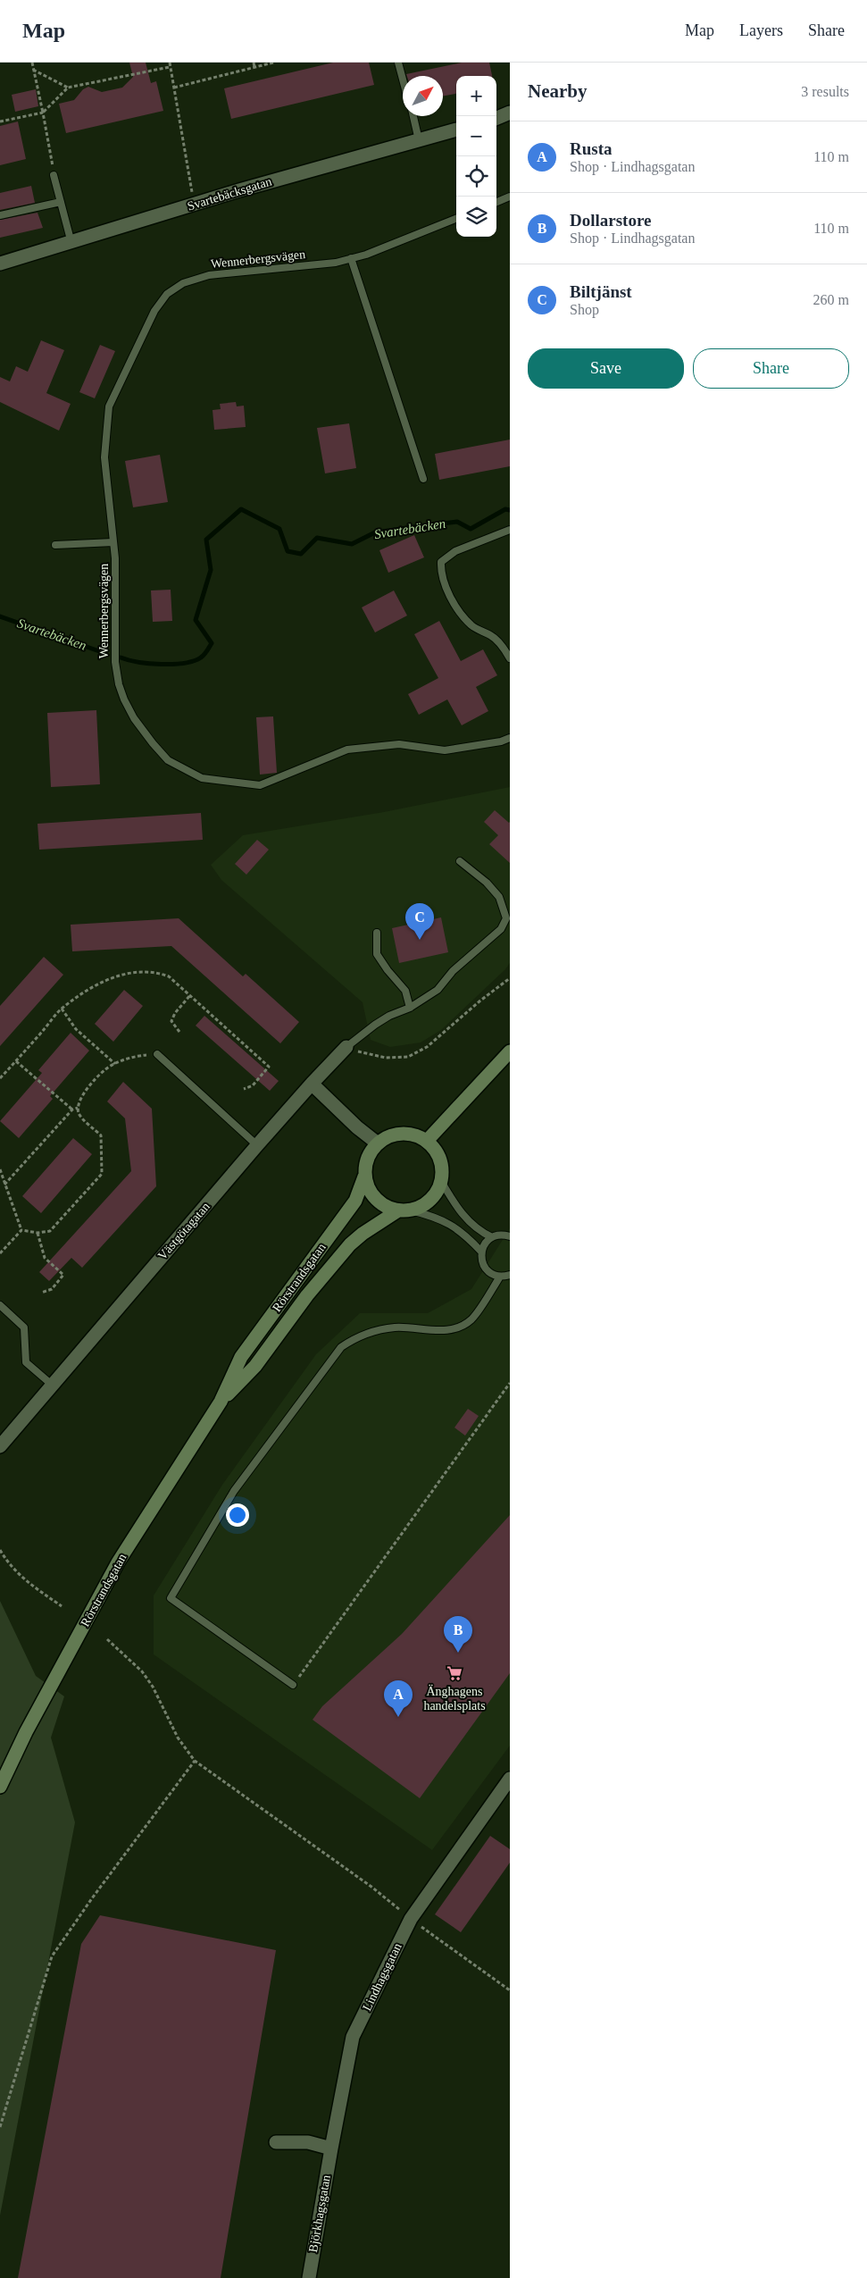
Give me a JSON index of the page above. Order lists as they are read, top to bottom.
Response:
{
  "streets": {
    "main road": ["Rörstrandsgatan"],
    "street": [
      "Svartebäcksgatan",
      "Västgötagatan",
      "Lindhagsgatan",
      "Björkhagsgatan"
    ],
    "lane": ["Wennerbergsvägen"]
  },
  "crossings": [
    ["Lindhagsgatan", "Björkhagsgatan"]
  ],
  "water": ["Svartebäcken"],
  "places": {
    "supermarket": ["Änghagens handelsplats"]
  },
  "north": "top right",
  "page": {
    "header": "Map",
    "nav": ["Map", "Layers", "Share"],
    "heading": ["Nearby", "3 results"],
    "map_buttons": ["+", "−"],
    "list": [
      {
        "mark": "A",
        "name": "Rusta",
        "note": "Shop · Lindhagsgatan",
        "value": "110 m"
      },
      {
        "mark": "B",
        "name": "Dollarstore",
        "note": "Shop · Lindhagsgatan",
        "value": "110 m"
      },
      {
        "mark": "C",
        "name": "Biltjänst",
        "note": "Shop",
        "value": "260 m"
      }
    ],
    "buttons": ["Save", "Share"],
    "pins": ["C", "B", "A"]
  }
}
